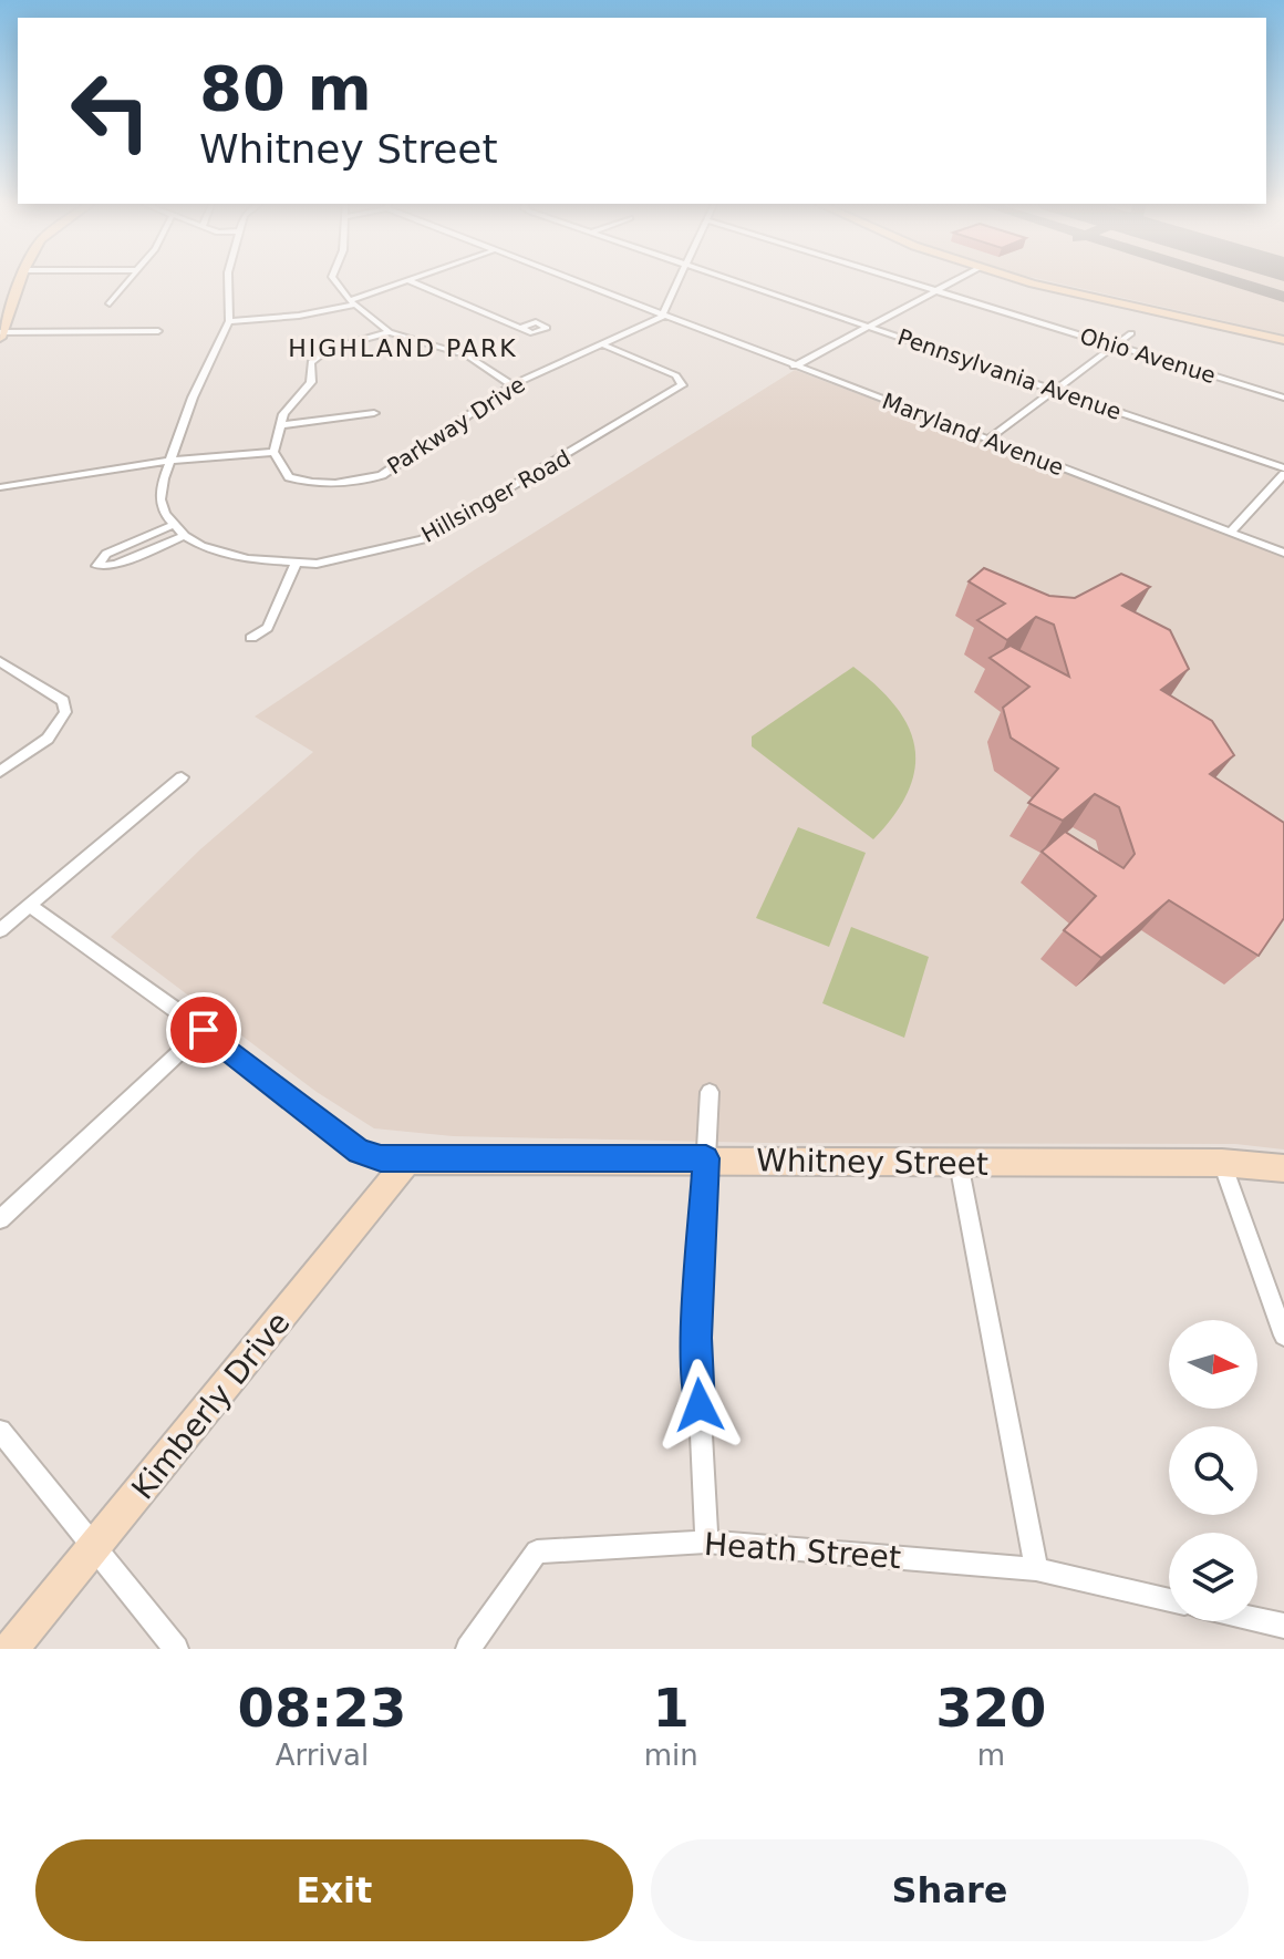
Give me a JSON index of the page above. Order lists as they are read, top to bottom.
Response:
{
  "streets": {
    "street": [
      "Ohio Avenue",
      "Pennsylvania Avenue",
      "Parkway Drive",
      "Maryland Avenue",
      "Hillsinger Road",
      "Whitney Street",
      "Kimberly Drive",
      "Heath Street"
    ]
  },
  "crossings": [
    ["Parkway Drive", "Maryland Avenue"],
    ["Parkway Drive", "Hillsinger Road"],
    ["Whitney Street", "Kimberly Drive"]
  ],
  "districts": ["HIGHLAND PARK"],
  "north": "right",
  "page": {
    "turn": ["80 m", "Whitney Street"],
    "eta": [
      "08:23",
      "Arrival",
      "1",
      "min",
      "320",
      "m"
    ],
    "buttons": ["Exit", "Share"]
  }
}
